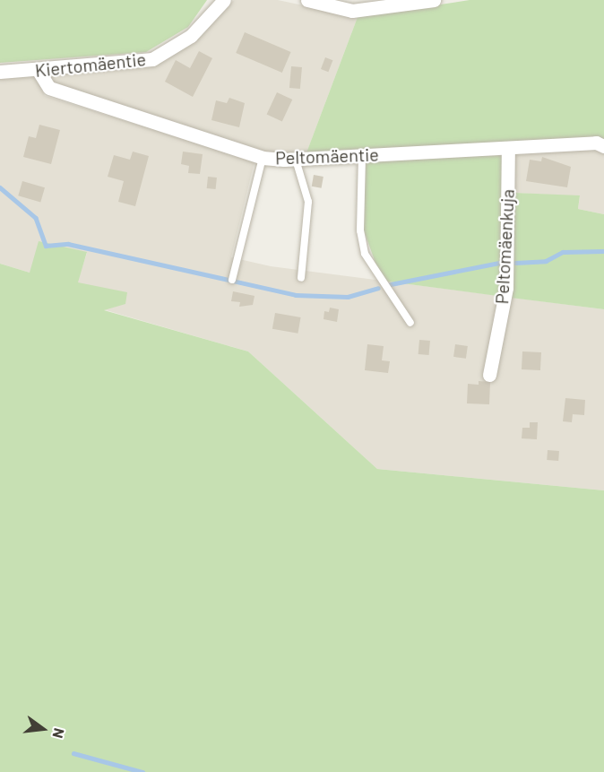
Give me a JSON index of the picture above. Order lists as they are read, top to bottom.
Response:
{
  "streets": {
    "street": ["Kiertomäentie", "Peltomäentie", "Peltomäenkuja"]
  },
  "crossings": [
    ["Kiertomäentie", "Peltomäentie"],
    ["Peltomäentie", "Peltomäenkuja"]
  ],
  "north": "right"
}
